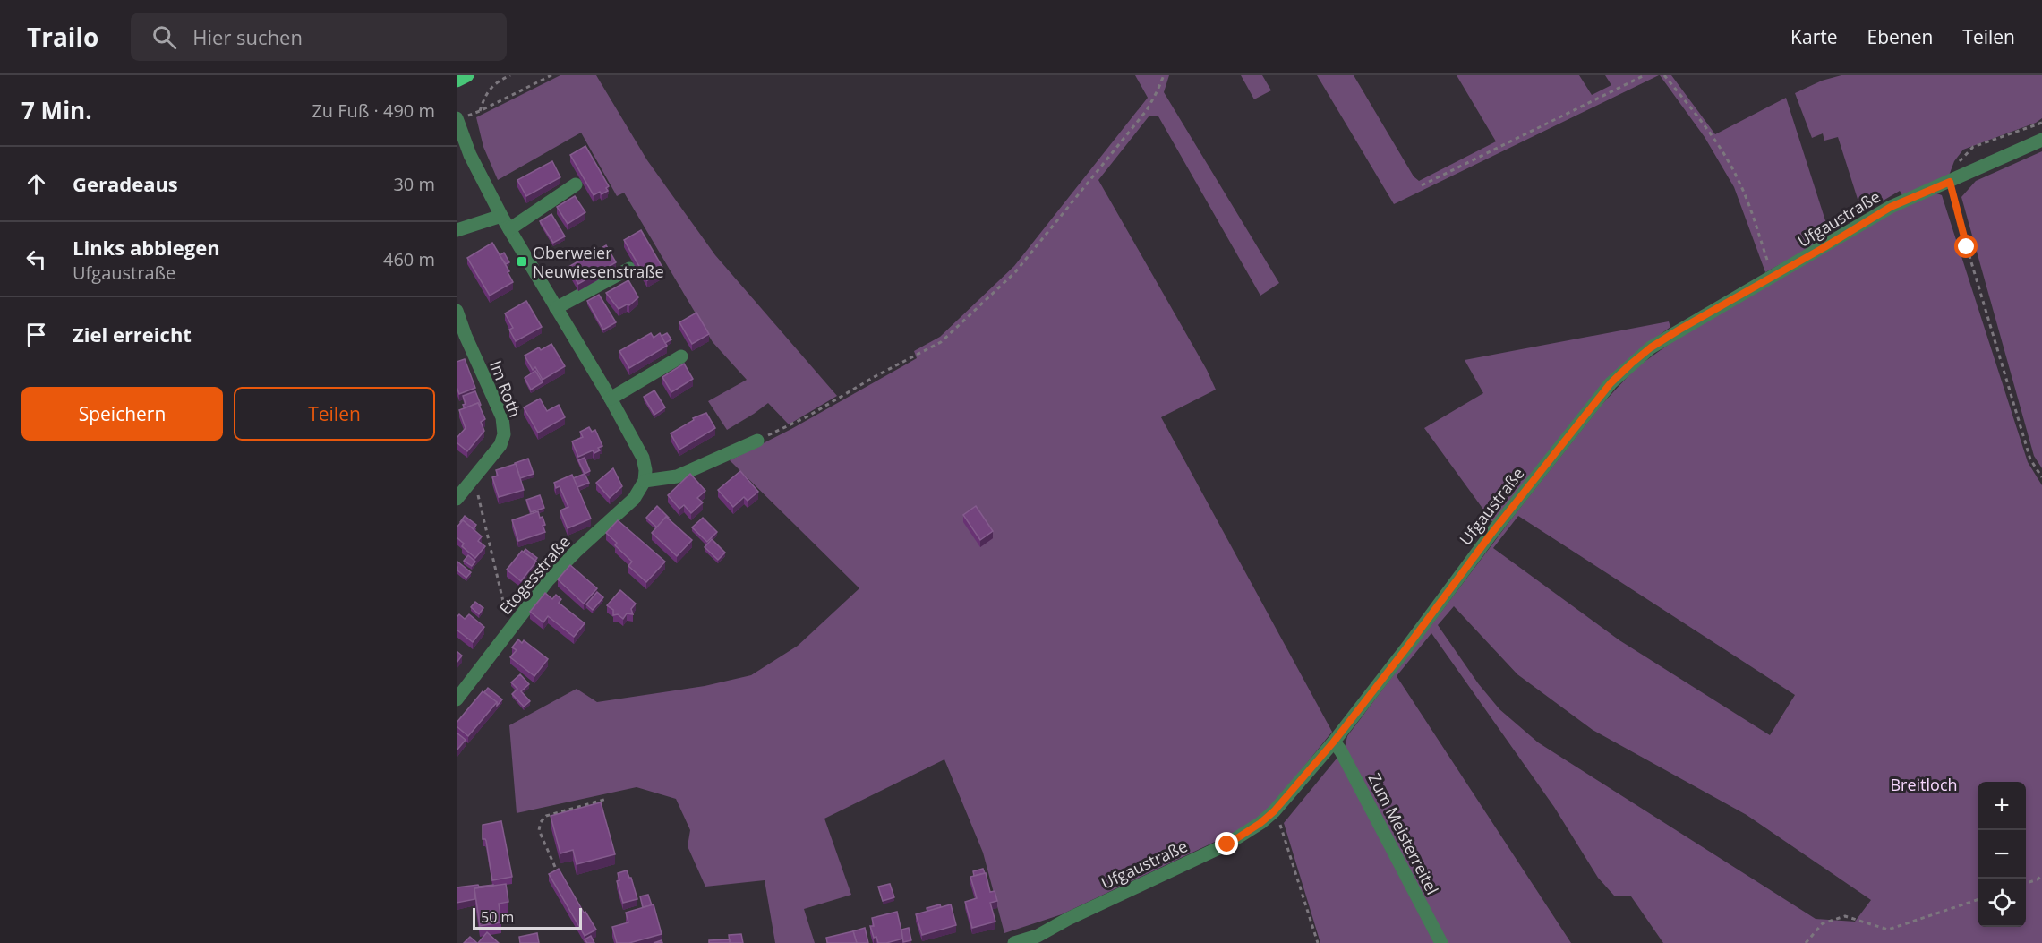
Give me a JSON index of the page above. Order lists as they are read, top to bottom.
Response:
{
  "streets": {
    "street": [
      "Ufgaustraße",
      "Im Roth",
      "Etogesstraße",
      "Zum Meisterreitel"
    ]
  },
  "crossings": [
    ["Ufgaustraße", "Zum Meisterreitel"]
  ],
  "parks": ["Breitloch"],
  "places": {
    "transit": ["Oberweier Neuwiesenstraße"]
  },
  "scale_bar": "50 m",
  "page": {
    "header": "Trailo",
    "search": "Hier suchen",
    "nav": ["Karte", "Ebenen", "Teilen"],
    "heading": ["7 Min.", "Zu Fuß · 490 m"],
    "list": [
      ["Geradeaus", "30 m"],
      ["Links abbiegen", "Ufgaustraße", "460 m"],
      "Ziel erreicht"
    ],
    "buttons": ["Speichern", "Teilen"],
    "map_buttons": ["+", "−"],
    "scale": "50 m"
  }
}
